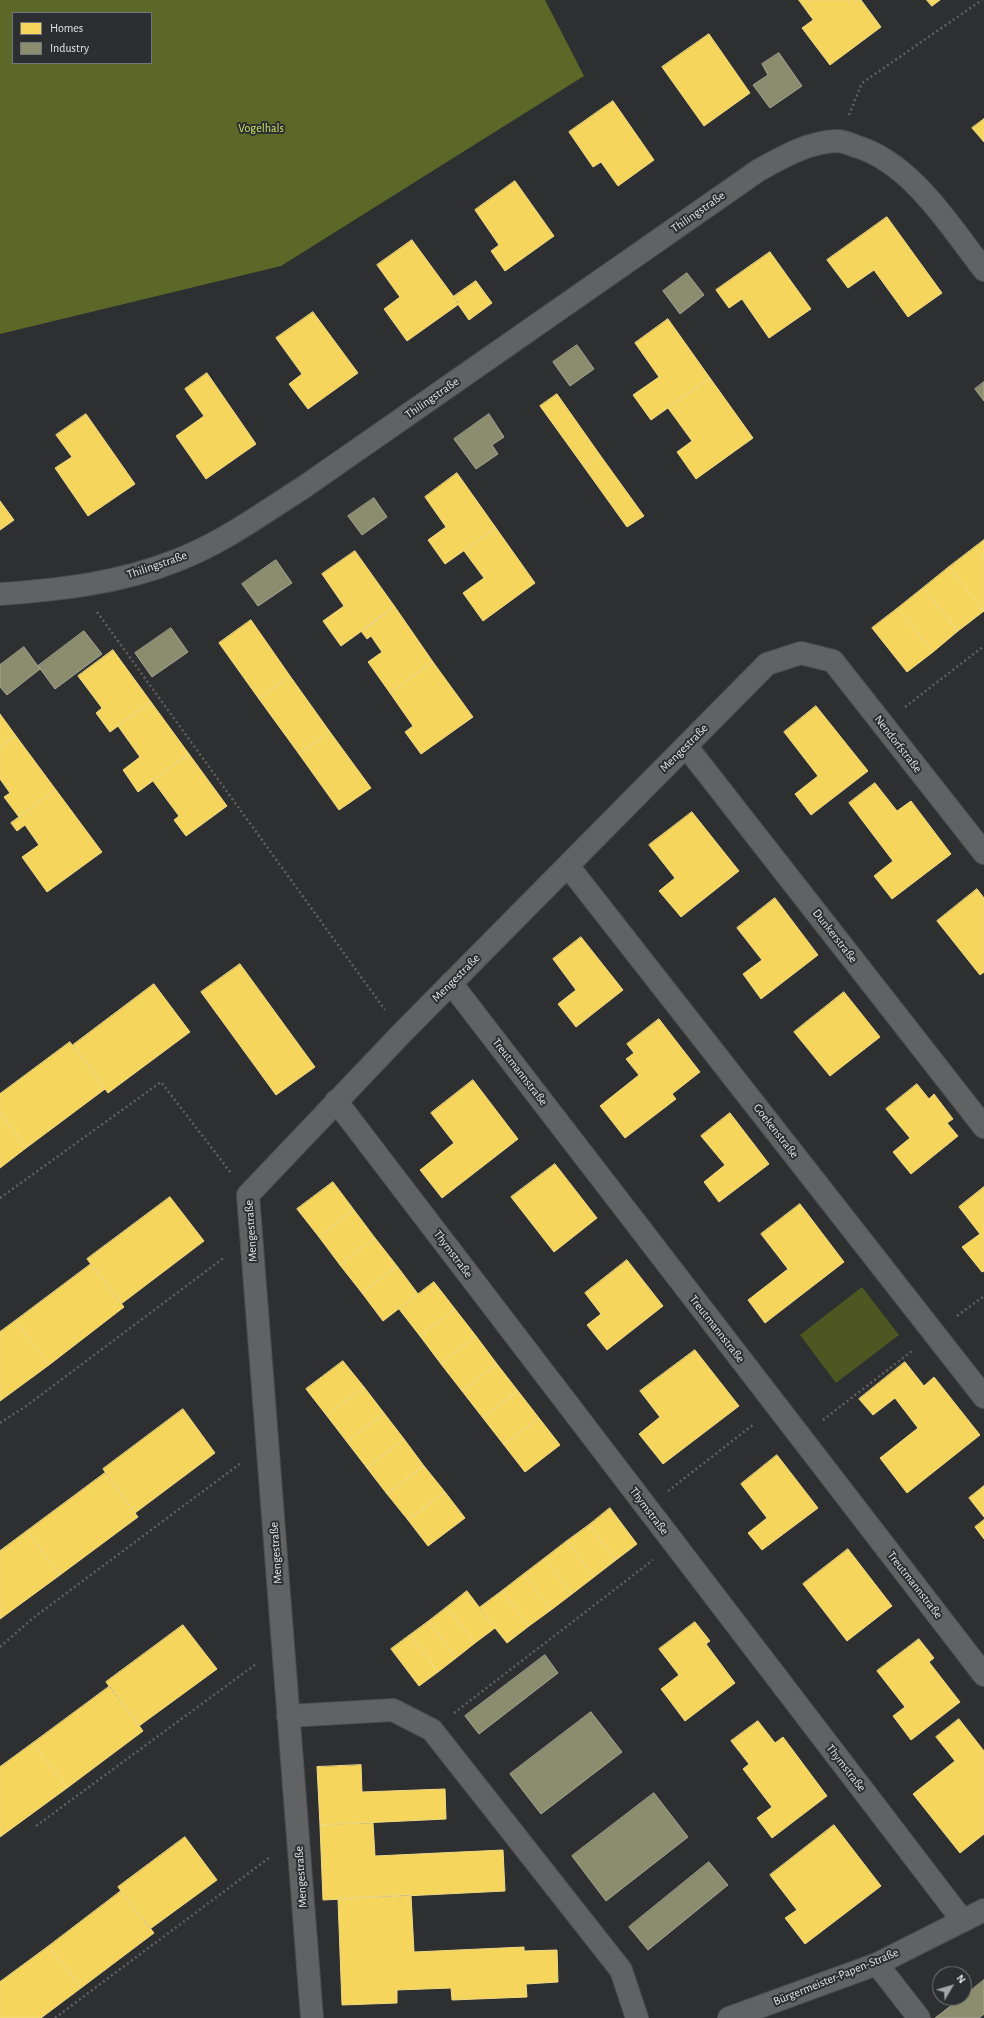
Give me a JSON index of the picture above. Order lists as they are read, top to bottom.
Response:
{
  "streets": {
    "street": [
      "Thilingstraße",
      "Nendorfstraße",
      "Mengestraße",
      "Dunkerstraße",
      "Treutmannstraße",
      "Goekenstraße",
      "Thymstraße",
      "Bürgermeister-Papen-Straße"
    ]
  },
  "crossings": [
    ["Nendorfstraße", "Mengestraße"],
    ["Mengestraße", "Dunkerstraße"],
    ["Mengestraße", "Treutmannstraße"],
    ["Mengestraße", "Goekenstraße"],
    ["Mengestraße", "Thymstraße"],
    ["Thymstraße", "Bürgermeister-Papen-Straße"]
  ],
  "parks": ["Vogelhals"],
  "legend": ["Homes", "Industry"],
  "north": "top right"
}
